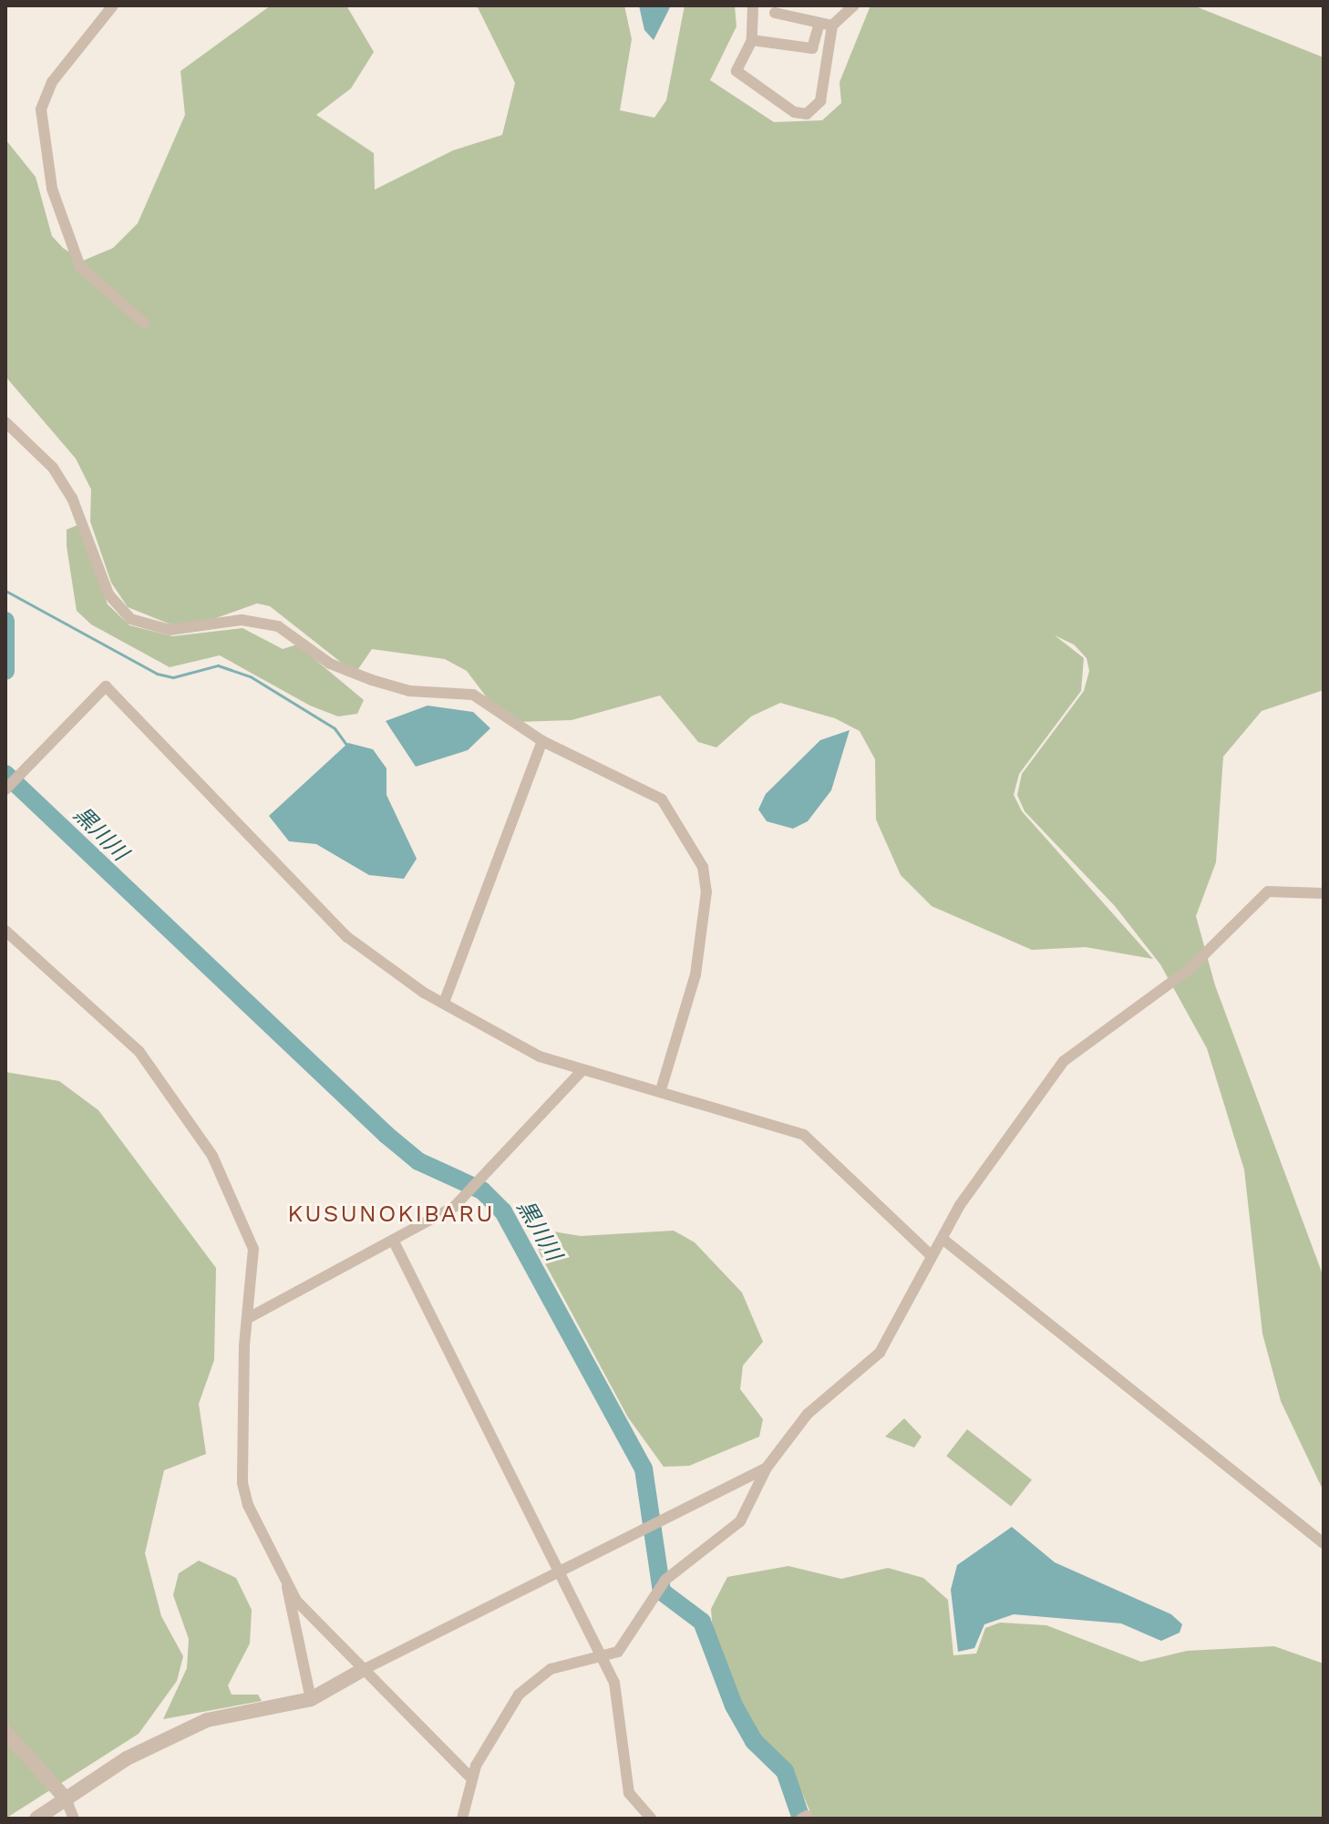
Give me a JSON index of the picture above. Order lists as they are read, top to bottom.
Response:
{
  "districts": ["KUSUNOKIBARU"],
  "water": ["黒川川"]
}
